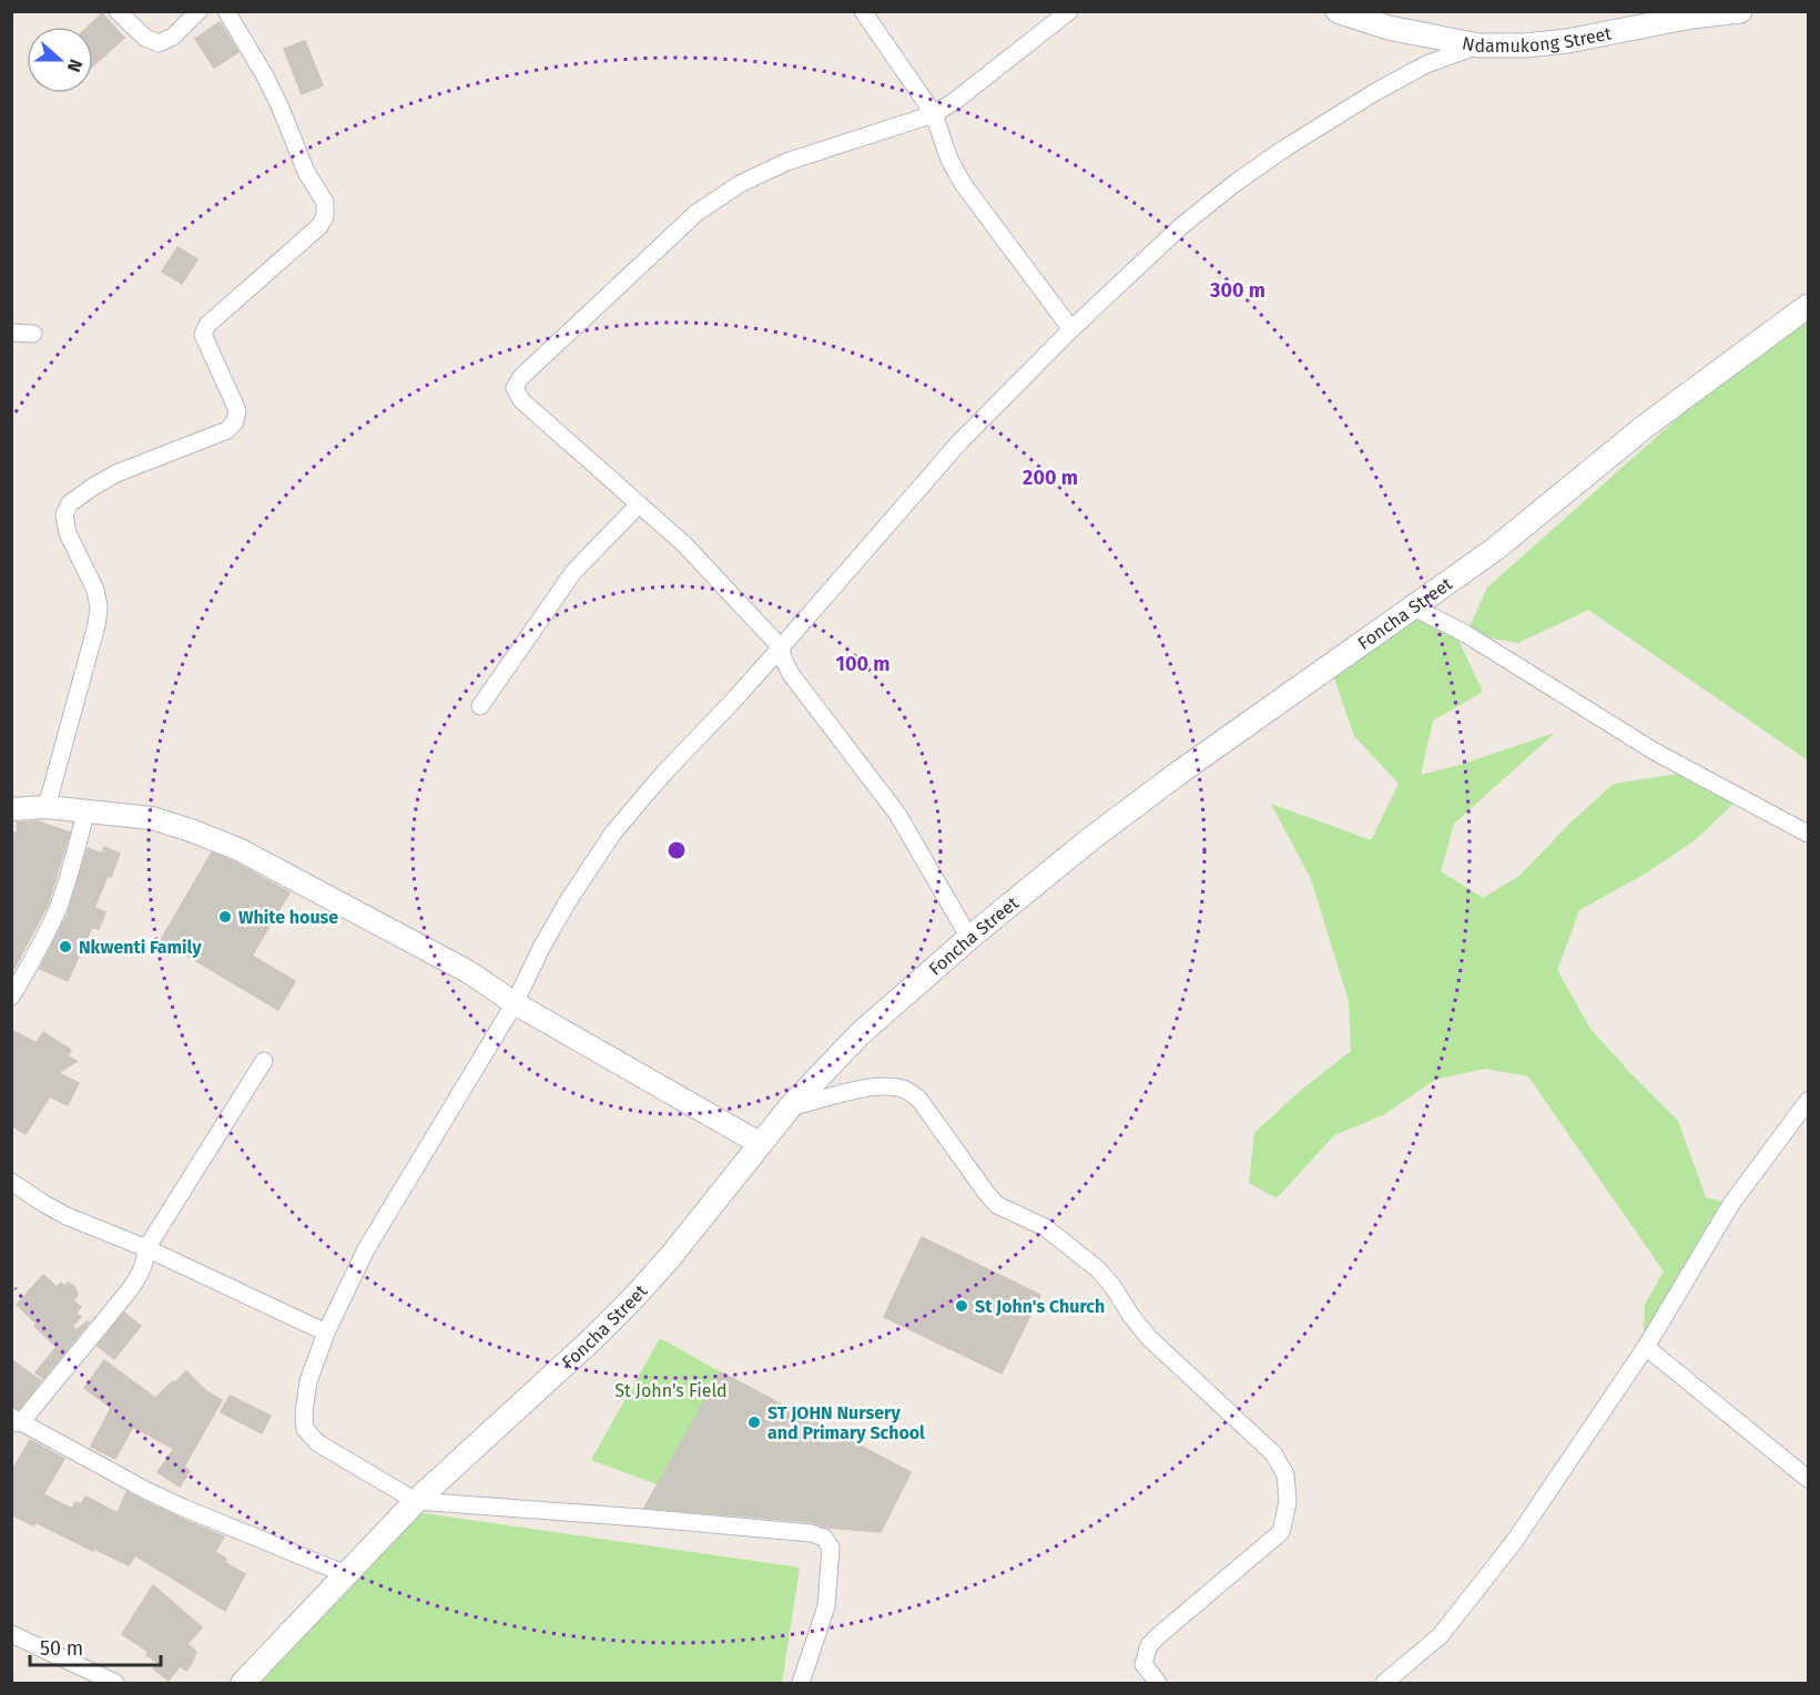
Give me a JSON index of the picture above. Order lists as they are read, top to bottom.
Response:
{
  "streets": {
    "main road": ["Ndamukong Street", "Foncha Street"]
  },
  "parks": ["St John's Field"],
  "places": [
    "White house",
    "Nkwenti Family",
    "St John's Church",
    "ST JOHN Nursery and Primary School"
  ],
  "scale_bar": "50 m",
  "north": "right",
  "rings": ["300 m", "200 m", "100 m"]
}
